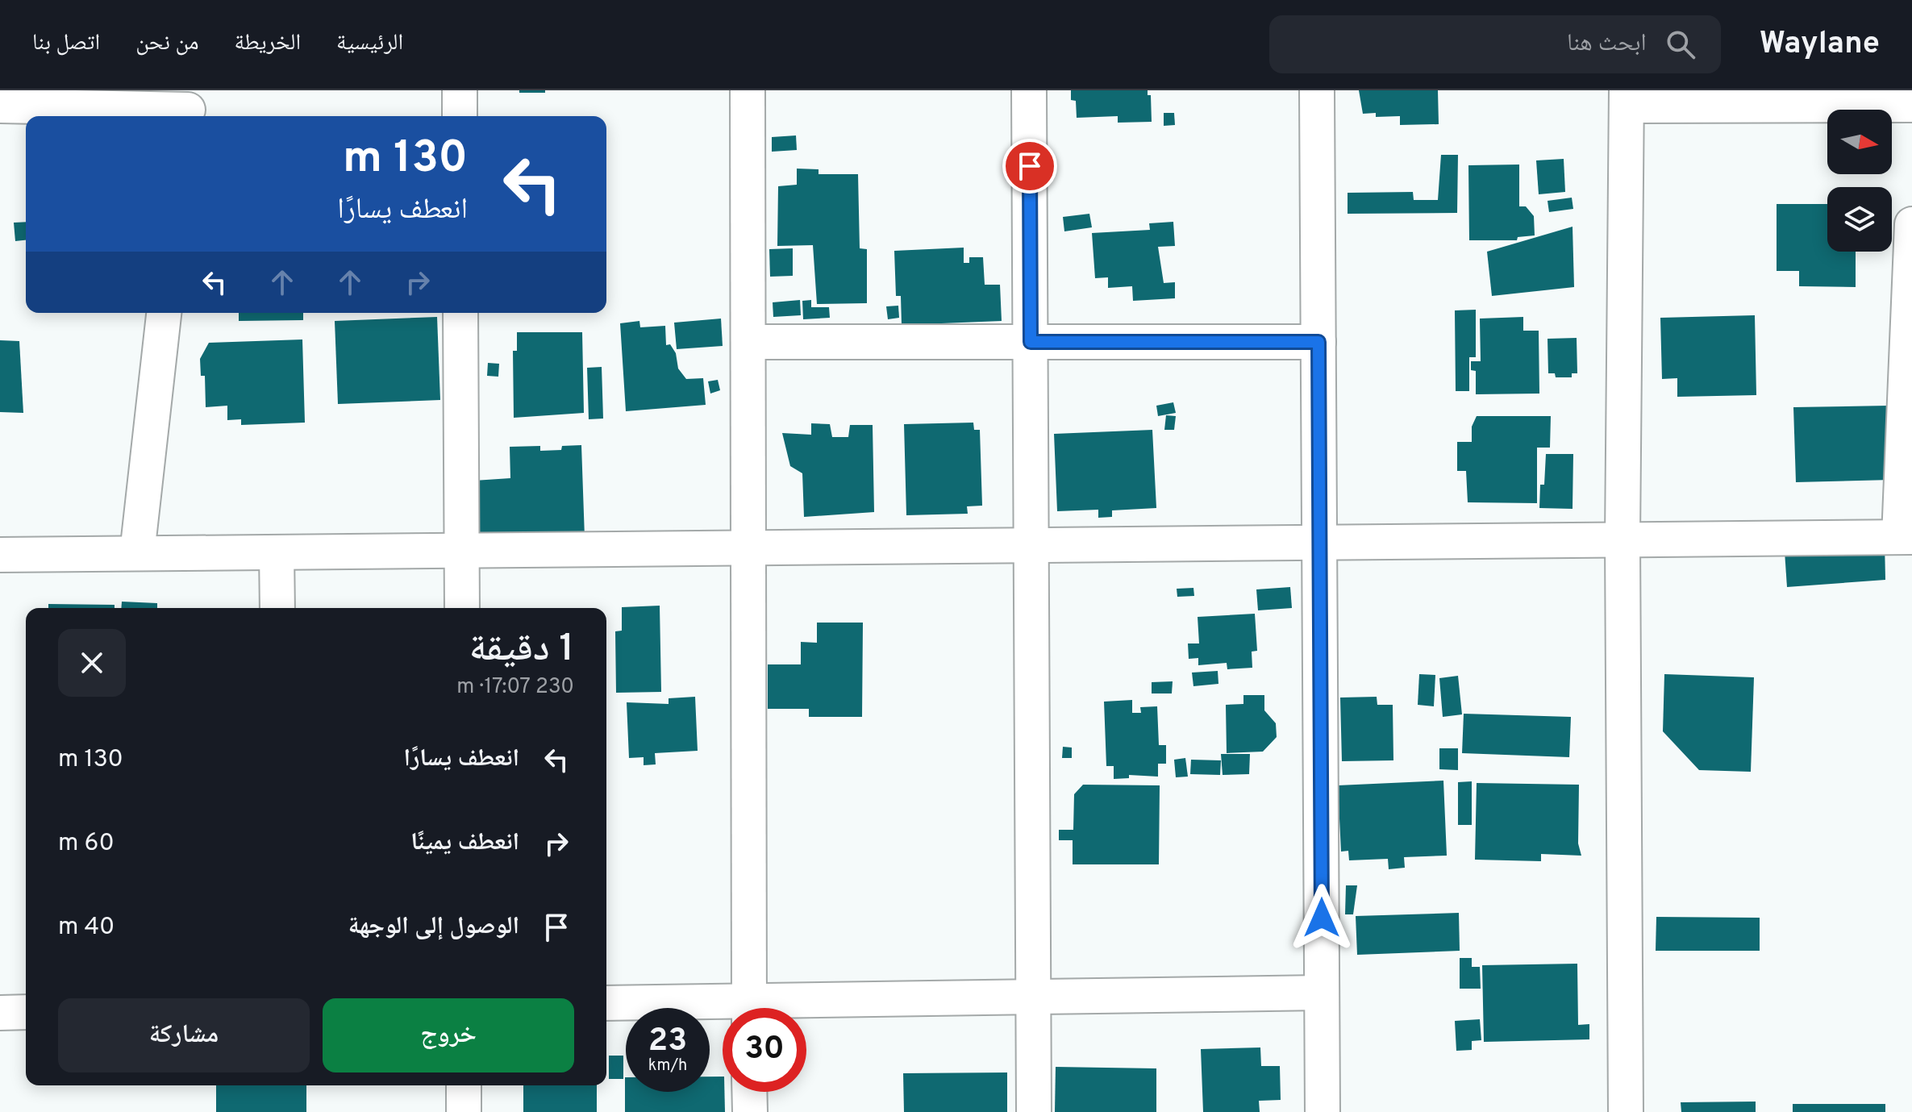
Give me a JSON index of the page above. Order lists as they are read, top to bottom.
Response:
{
  "north": "right",
  "page": {
    "header": "Waylane",
    "search": "ابحث هنا",
    "nav": [
      "الرئيسية",
      "الخريطة",
      "من نحن",
      "اتصل بنا"
    ],
    "turn": ["130 m", "انعطف يسارًا"],
    "heading": ["1 دقيقة", "230 m · 17:07"],
    "list": [
      {
        "name": "انعطف يسارًا",
        "value": "130 m"
      },
      {
        "name": "انعطف يمينًا",
        "value": "60 m"
      },
      {
        "name": "الوصول إلى الوجهة",
        "value": "40 m"
      }
    ],
    "buttons": ["خروج", "مشاركة"],
    "speed": "23 km/h",
    "limit": "30"
  }
}
